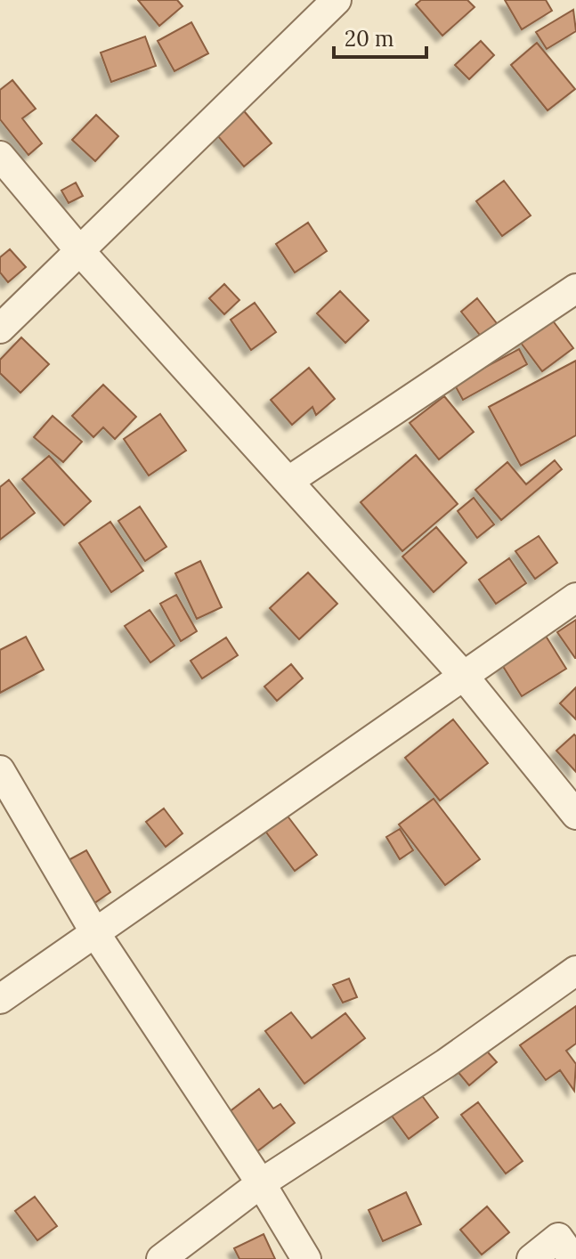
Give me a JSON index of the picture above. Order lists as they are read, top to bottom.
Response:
{
  "scale_bar": "20 m"
}
